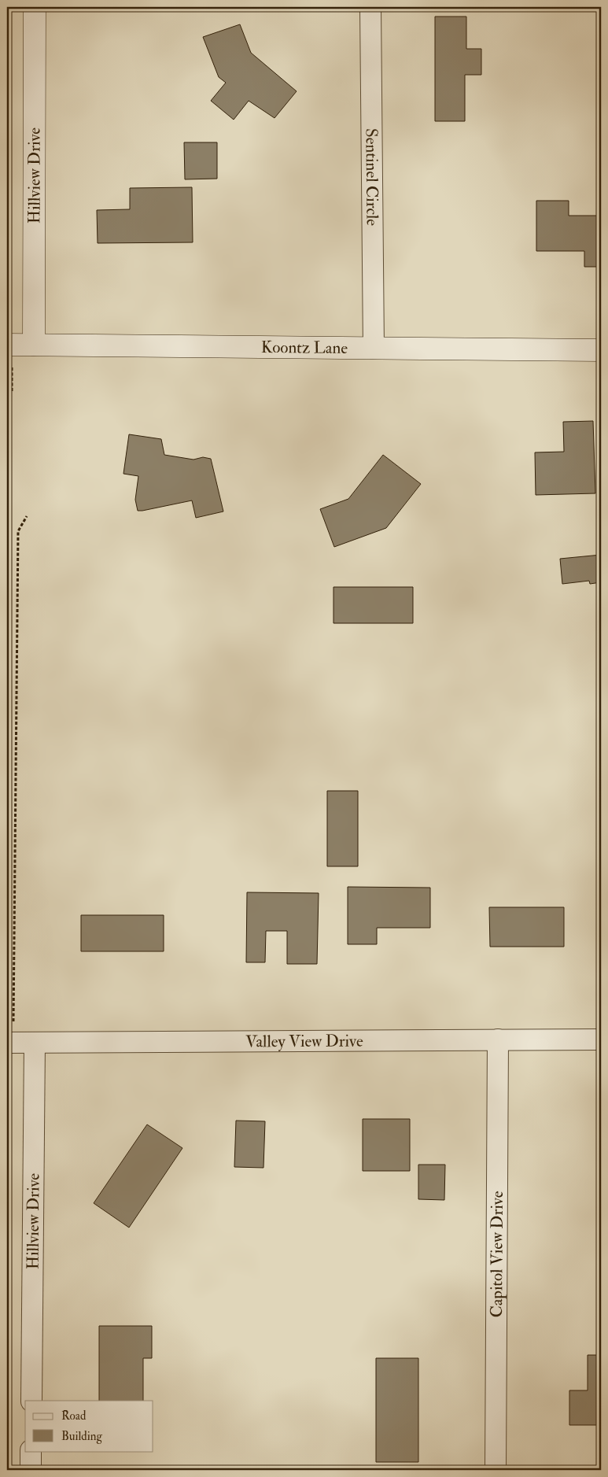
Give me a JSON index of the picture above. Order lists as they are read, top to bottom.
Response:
{
  "streets": {
    "street": [
      "Hillview Drive",
      "Sentinel Circle",
      "Koontz Lane",
      "Valley View Drive",
      "Capitol View Drive"
    ]
  },
  "crossings": [
    ["Hillview Drive", "Koontz Lane"],
    ["Hillview Drive", "Valley View Drive"],
    ["Sentinel Circle", "Koontz Lane"],
    ["Valley View Drive", "Capitol View Drive"]
  ],
  "legend": ["Road", "Building"]
}
